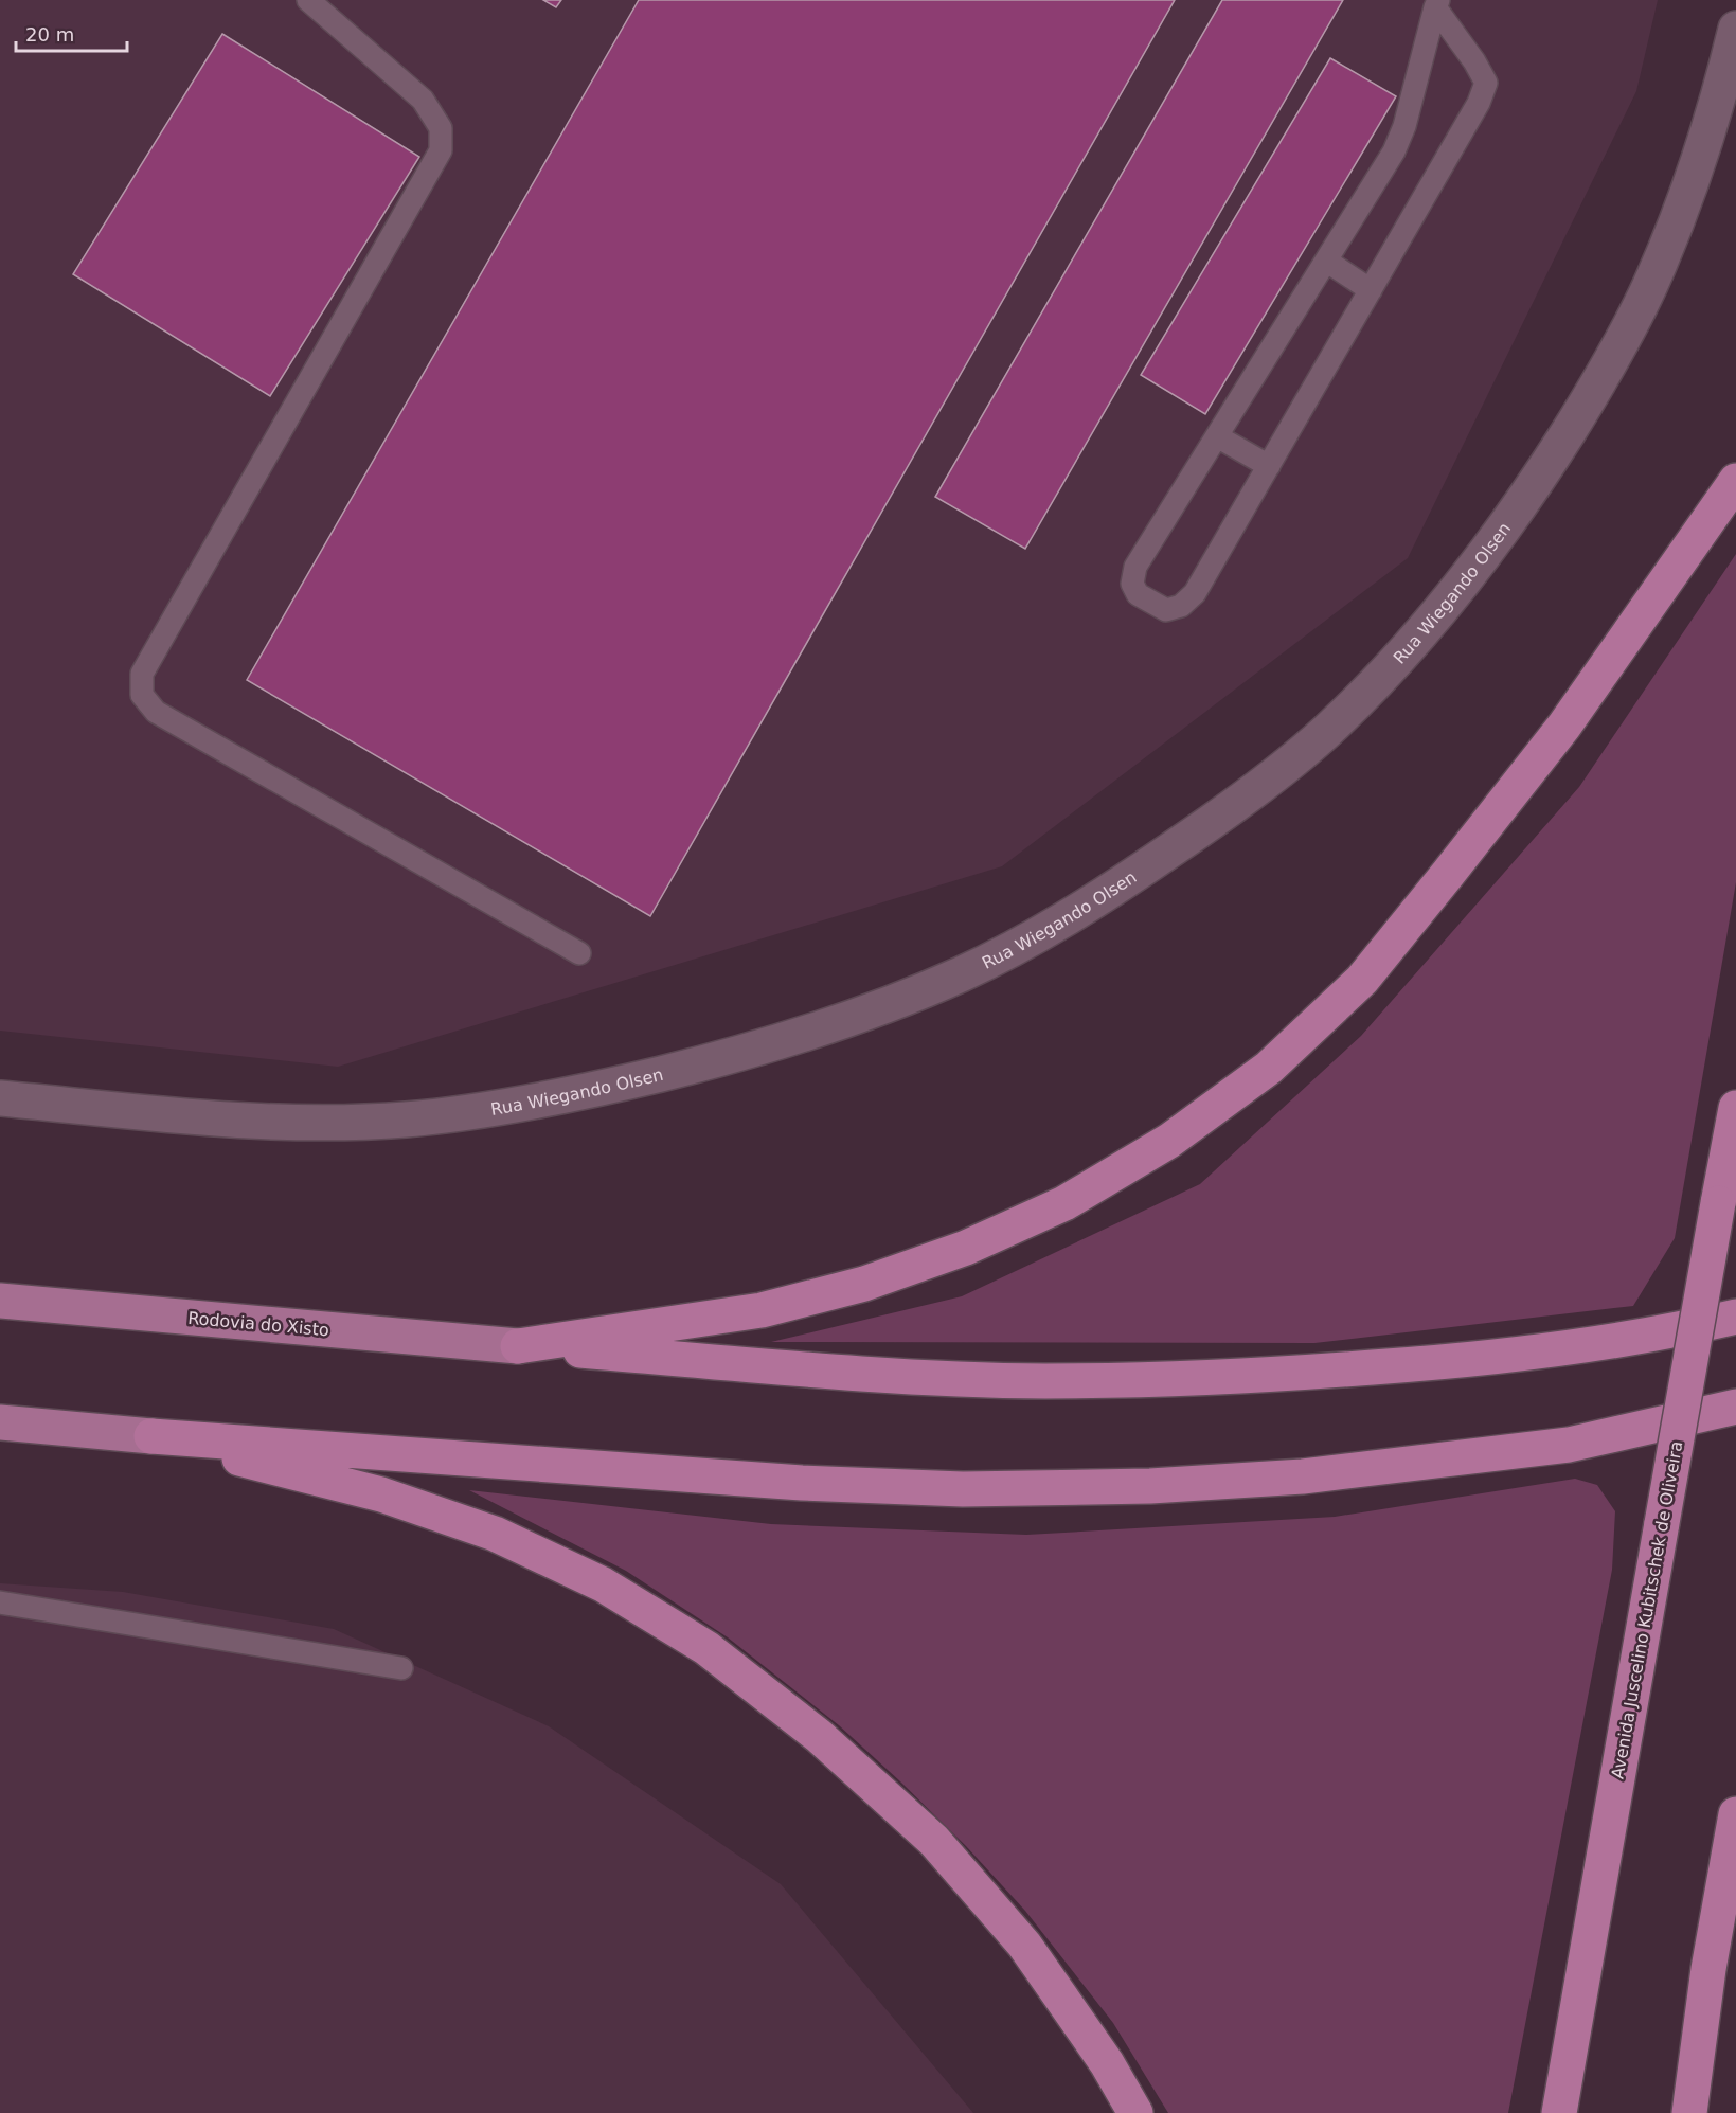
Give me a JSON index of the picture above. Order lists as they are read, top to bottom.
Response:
{
  "streets": {
    "highway": ["Rodovia do Xisto", "Avenida Juscelino Kubitschek de Oliveira"],
    "main road": ["Rua Wiegando Olsen"]
  },
  "scale_bar": "20 m"
}
